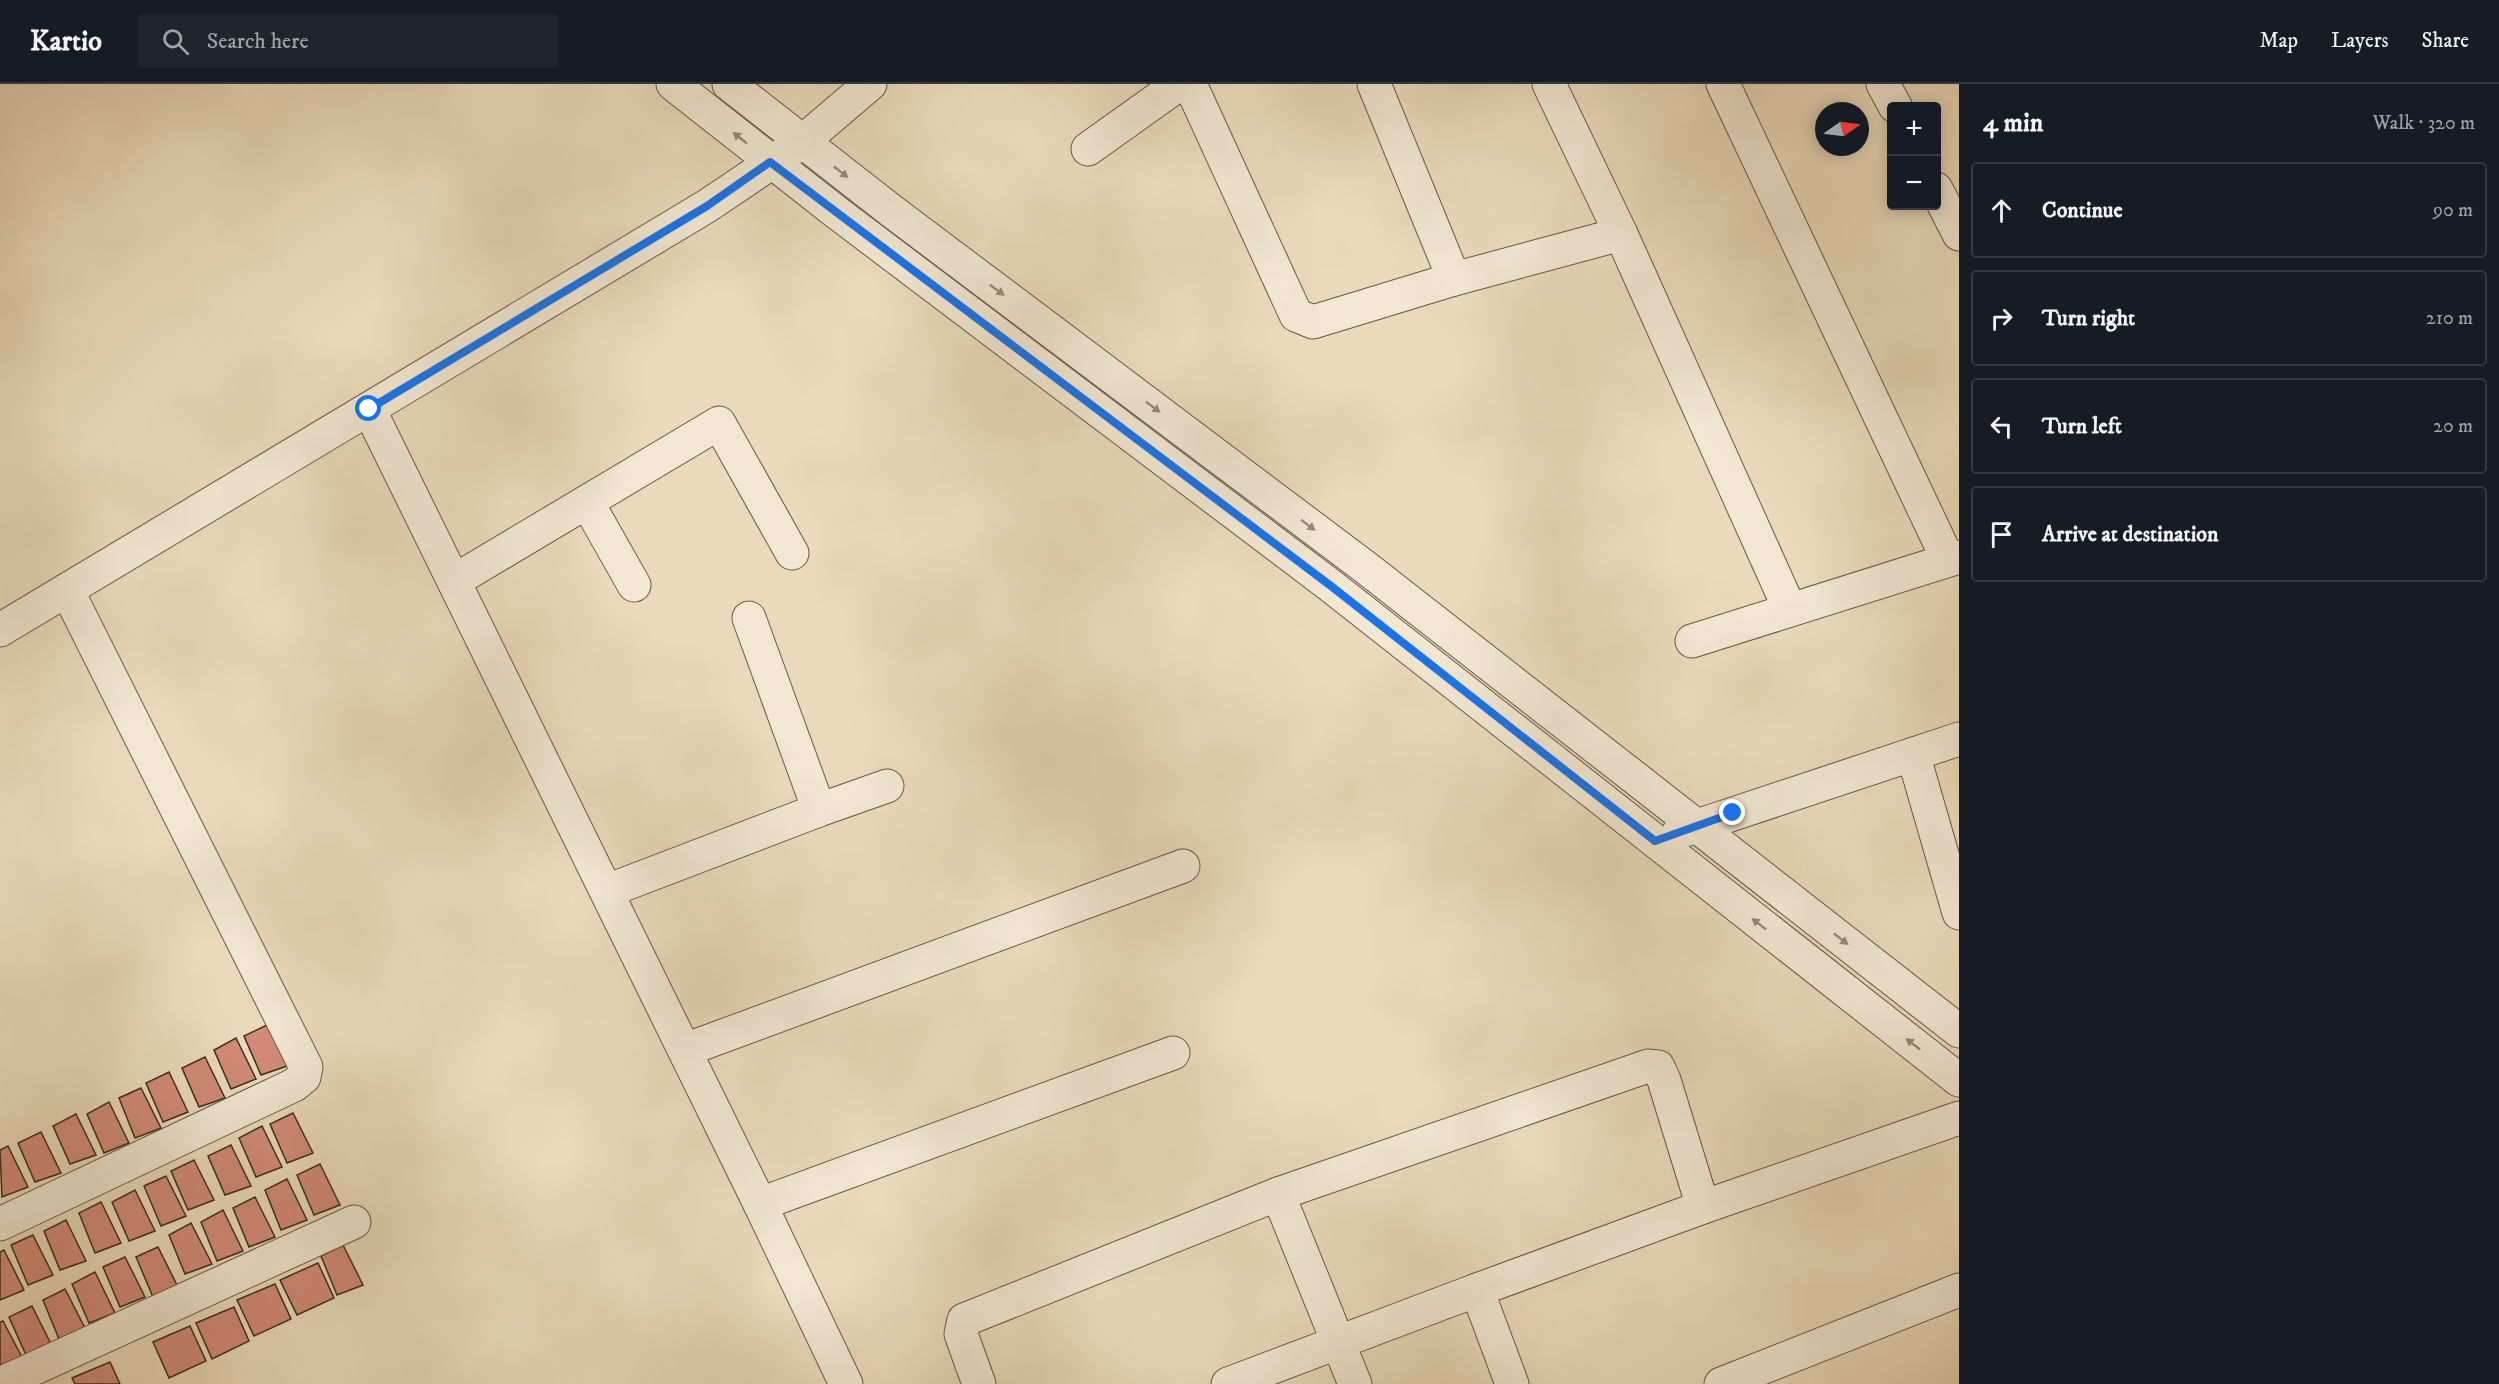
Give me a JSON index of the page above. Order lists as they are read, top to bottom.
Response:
{
  "north": "right",
  "page": {
    "header": "Kartio",
    "search": "Search here",
    "nav": ["Map", "Layers", "Share"],
    "heading": ["4 min", "Walk · 320 m"],
    "map_buttons": ["+", "−"],
    "list": [
      ["Continue", "90 m"],
      ["Turn right", "210 m"],
      ["Turn left", "20 m"],
      "Arrive at destination"
    ]
  }
}
